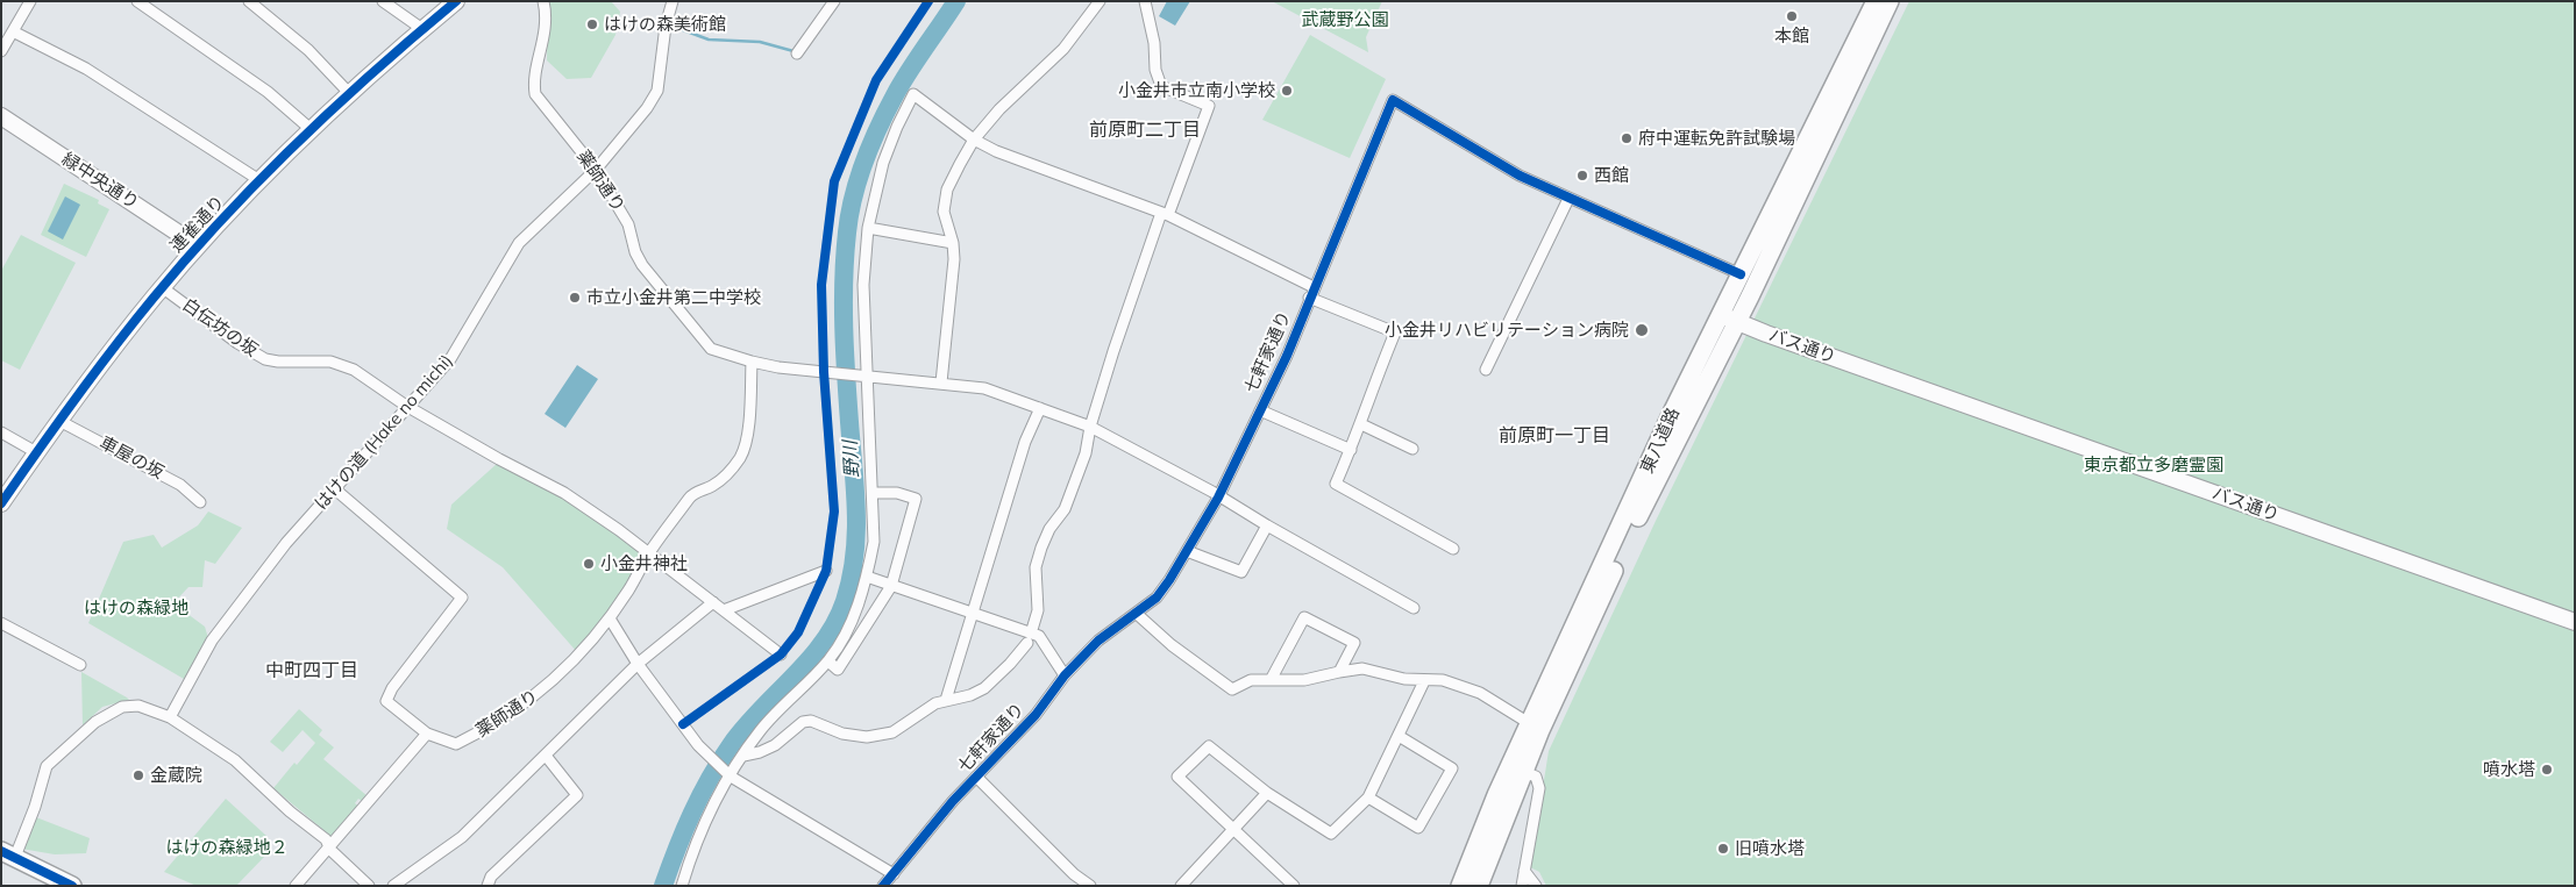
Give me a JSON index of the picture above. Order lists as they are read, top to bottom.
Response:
{
  "streets": {
    "main road": ["東八道路"],
    "street": [
      "緑中央通り",
      "薬師通り",
      "連雀通り",
      "白伝坊の坂",
      "バス通り",
      "七軒家通り",
      "はけの道 (Hake no michi)",
      "車屋の坂"
    ]
  },
  "crossings": [
    ["緑中央通り", "連雀通り"],
    ["薬師通り", "白伝坊の坂"],
    ["薬師通り", "はけの道 (Hake no michi)"],
    ["連雀通り", "白伝坊の坂"],
    ["連雀通り", "車屋の坂"],
    ["白伝坊の坂", "はけの道 (Hake no michi)"],
    ["バス通り", "東八道路"],
    ["七軒家通り", "東八道路"]
  ],
  "districts": ["前原町二丁目", "前原町一丁目", "中町四丁目"],
  "water": ["野川"],
  "parks": [
    "武蔵野公園",
    "東京都立多磨霊園",
    "はけの森緑地",
    "はけの森緑地２"
  ],
  "places": [
    "本館",
    "はけの森美術館",
    "小金井市立南小学校",
    "府中運転免許試験場",
    "西館",
    "市立小金井第二中学校",
    "小金井リハビリテーション病院",
    "小金井神社",
    "噴水塔",
    "金蔵院",
    "旧噴水塔"
  ]
}
